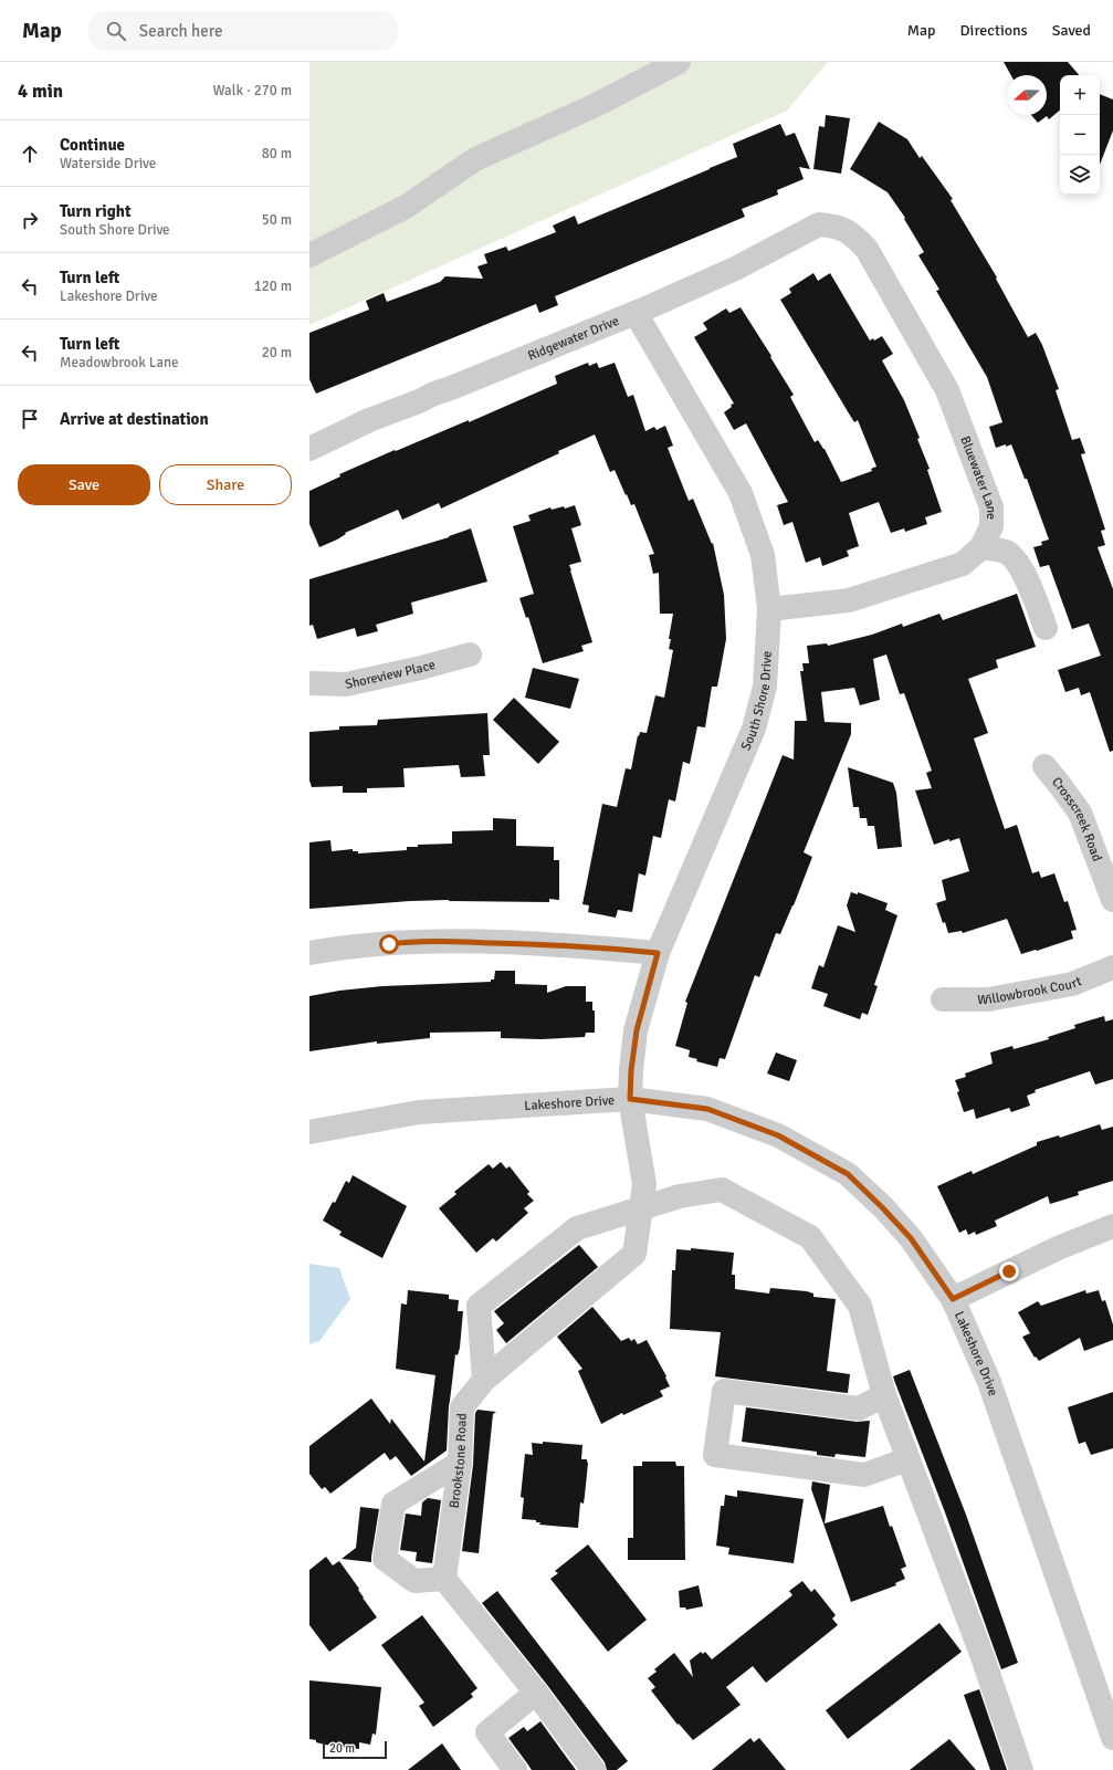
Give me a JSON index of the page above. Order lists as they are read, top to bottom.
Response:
{
  "streets": {
    "street": [
      "Ridgewater Drive",
      "Bluewater Lane",
      "Shoreview Place",
      "South Shore Drive",
      "Crosscreek Road",
      "Willowbrook Court",
      "Lakeshore Drive",
      "Brookstone Road"
    ]
  },
  "crossings": [
    ["Ridgewater Drive", "Bluewater Lane"],
    ["Ridgewater Drive", "South Shore Drive"],
    ["Bluewater Lane", "South Shore Drive"],
    ["South Shore Drive", "Lakeshore Drive"],
    ["South Shore Drive", "Brookstone Road"],
    ["Lakeshore Drive", "Brookstone Road"]
  ],
  "scale_bar": "20 m",
  "north": "left",
  "page": {
    "header": "Map",
    "search": "Search here",
    "nav": ["Map", "Directions", "Saved"],
    "heading": ["4 min", "Walk · 270 m"],
    "map_buttons": ["+", "−"],
    "list": [
      ["Continue", "Waterside Drive", "80 m"],
      ["Turn right", "South Shore Drive", "50 m"],
      ["Turn left", "Lakeshore Drive", "120 m"],
      ["Turn left", "Meadowbrook Lane", "20 m"],
      "Arrive at destination"
    ],
    "buttons": ["Save", "Share"],
    "scale": "20 m"
  }
}
